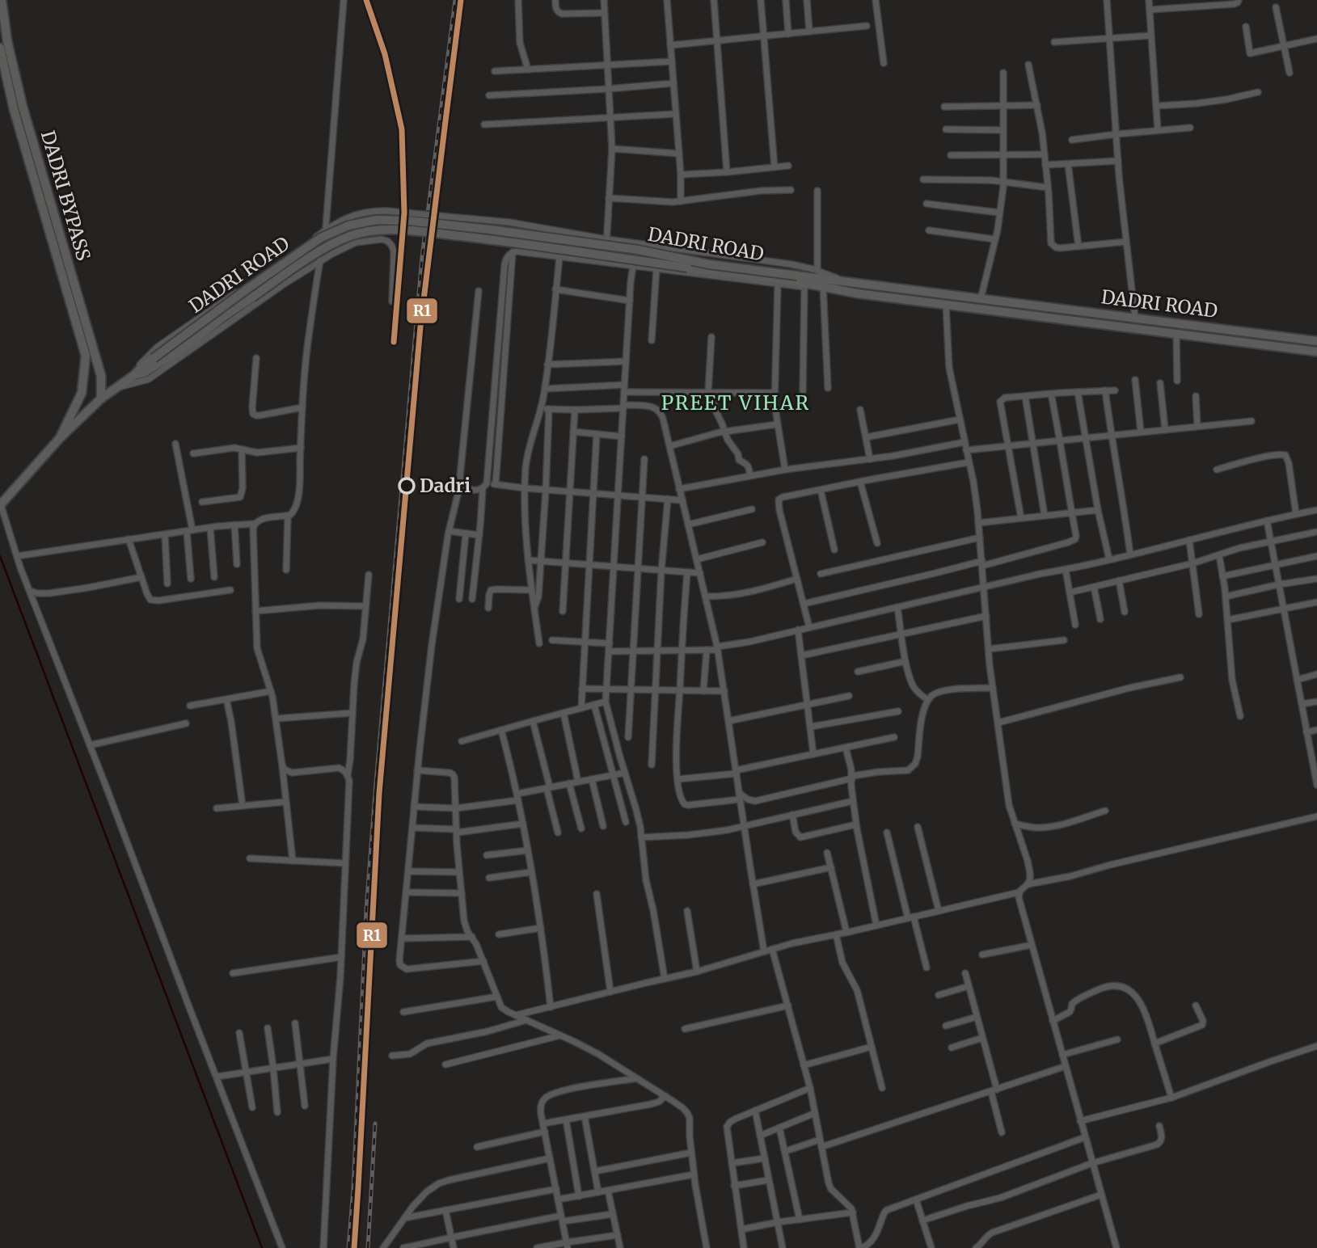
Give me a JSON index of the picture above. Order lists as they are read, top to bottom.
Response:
{
  "streets": {
    "street": ["DADRI BYPASS", "DADRI ROAD"]
  },
  "crossings": [
    ["DADRI BYPASS", "DADRI ROAD"]
  ],
  "districts": ["PREET VIHAR"],
  "places": ["Dadri"],
  "lines": ["transit line R1"]
}
